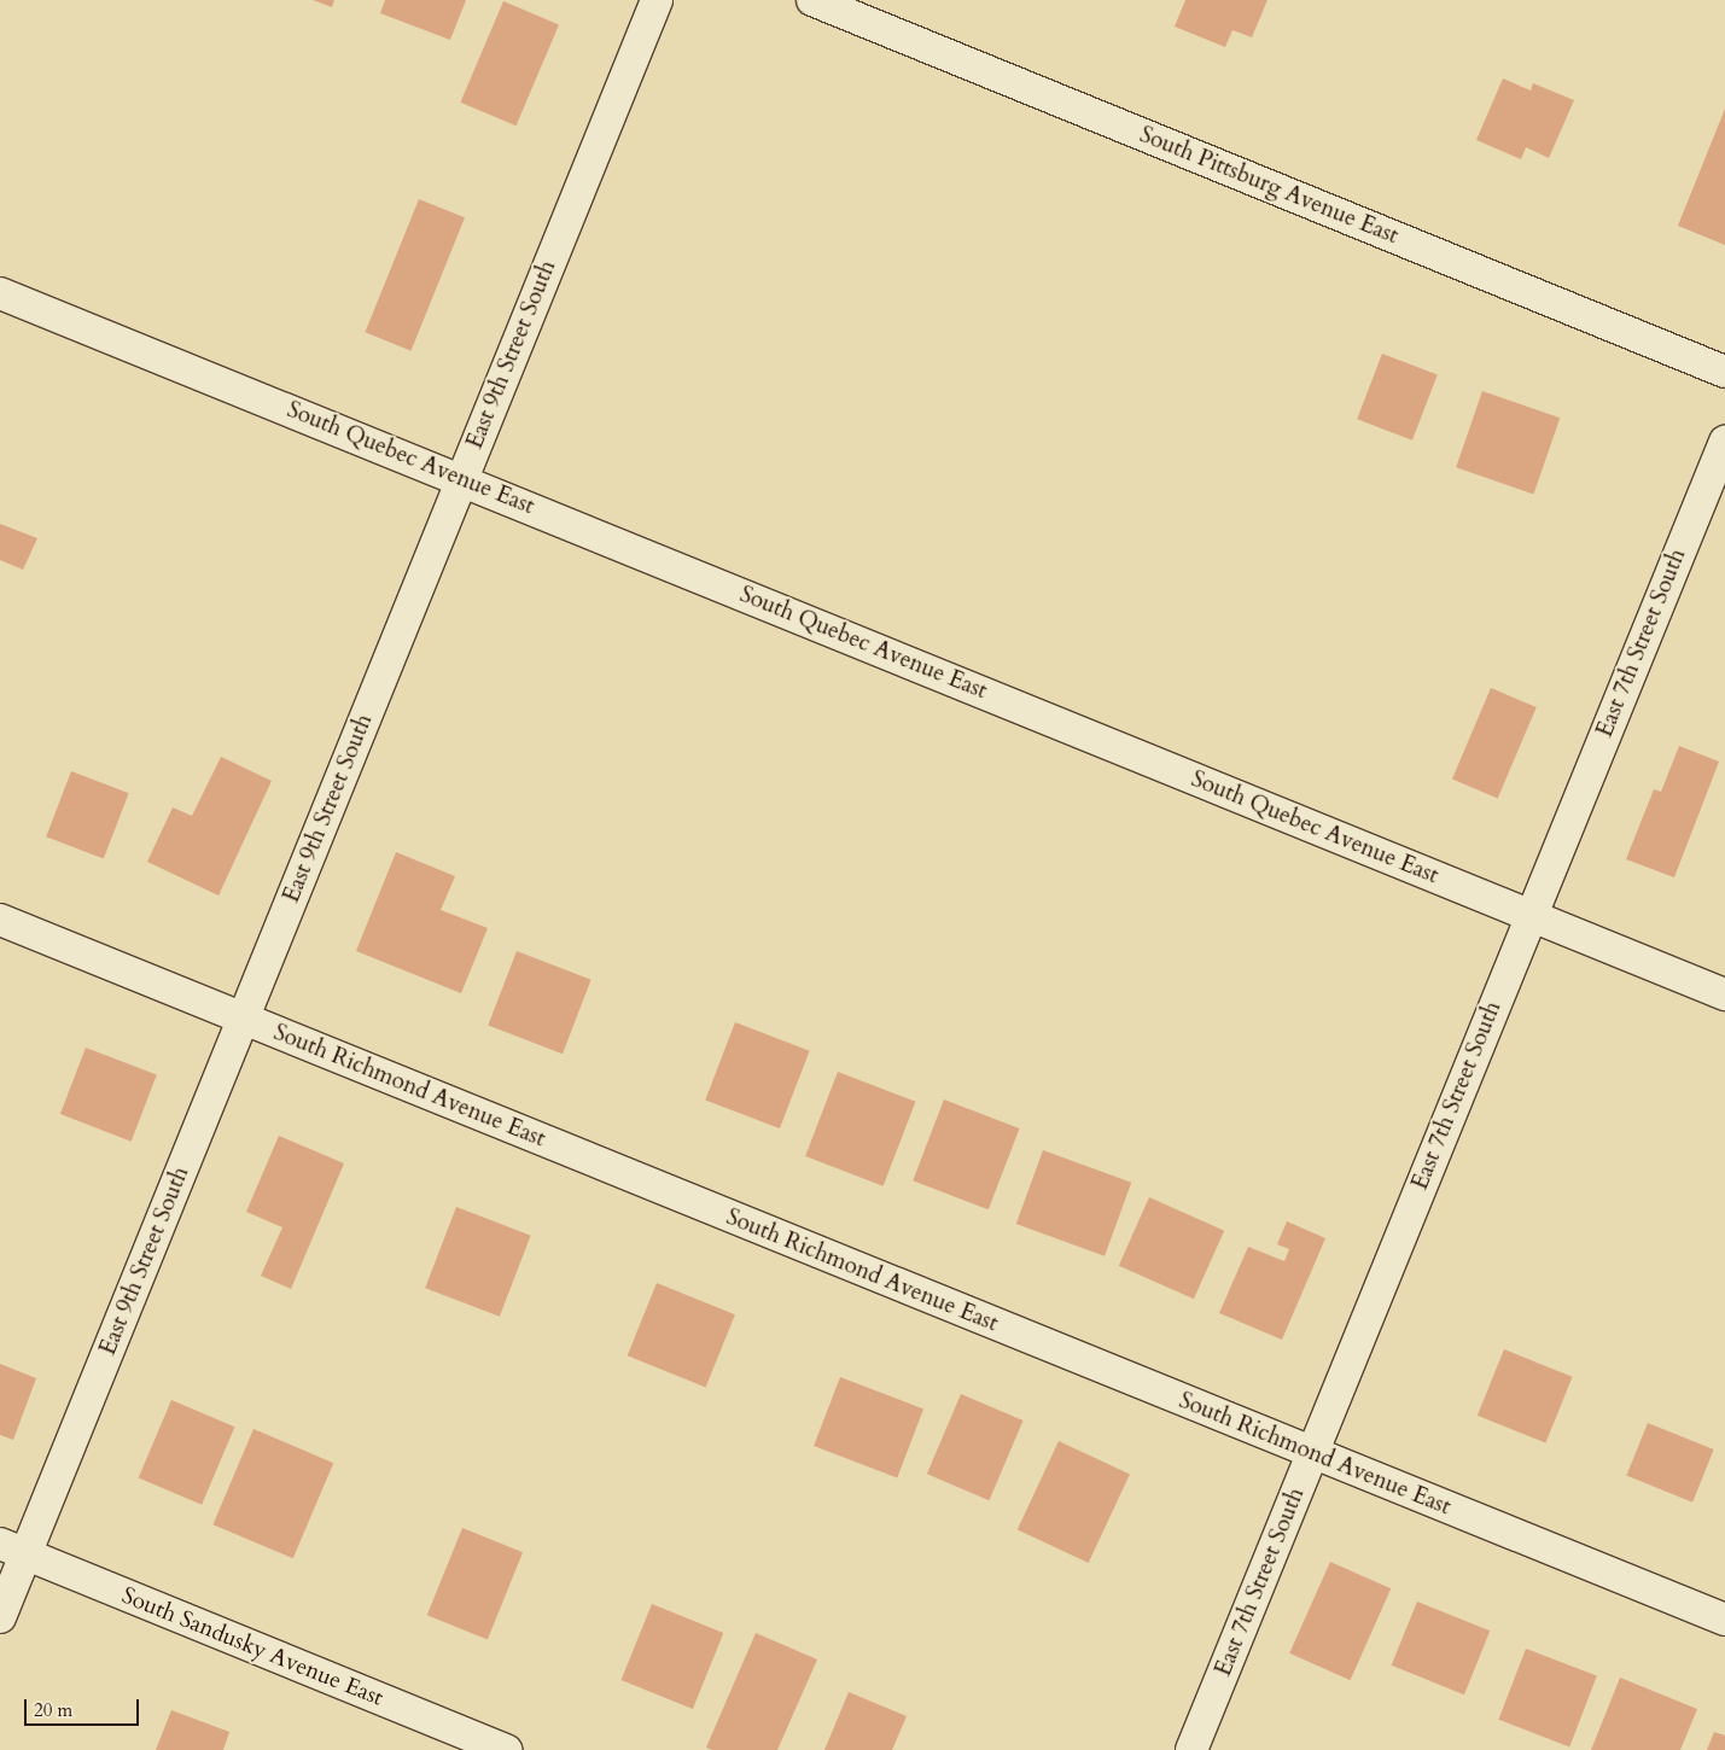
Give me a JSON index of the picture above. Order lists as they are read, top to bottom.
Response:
{
  "streets": {
    "street": [
      "South Pittsburg Avenue East",
      "East 9th Street South",
      "South Quebec Avenue East",
      "East 7th Street South",
      "South Richmond Avenue East",
      "South Sandusky Avenue East"
    ]
  },
  "crossings": [
    ["East 9th Street South", "South Quebec Avenue East"],
    ["East 9th Street South", "South Richmond Avenue East"],
    ["East 9th Street South", "South Sandusky Avenue East"],
    ["South Quebec Avenue East", "East 7th Street South"],
    ["East 7th Street South", "South Richmond Avenue East"]
  ],
  "scale_bar": "20 m"
}
